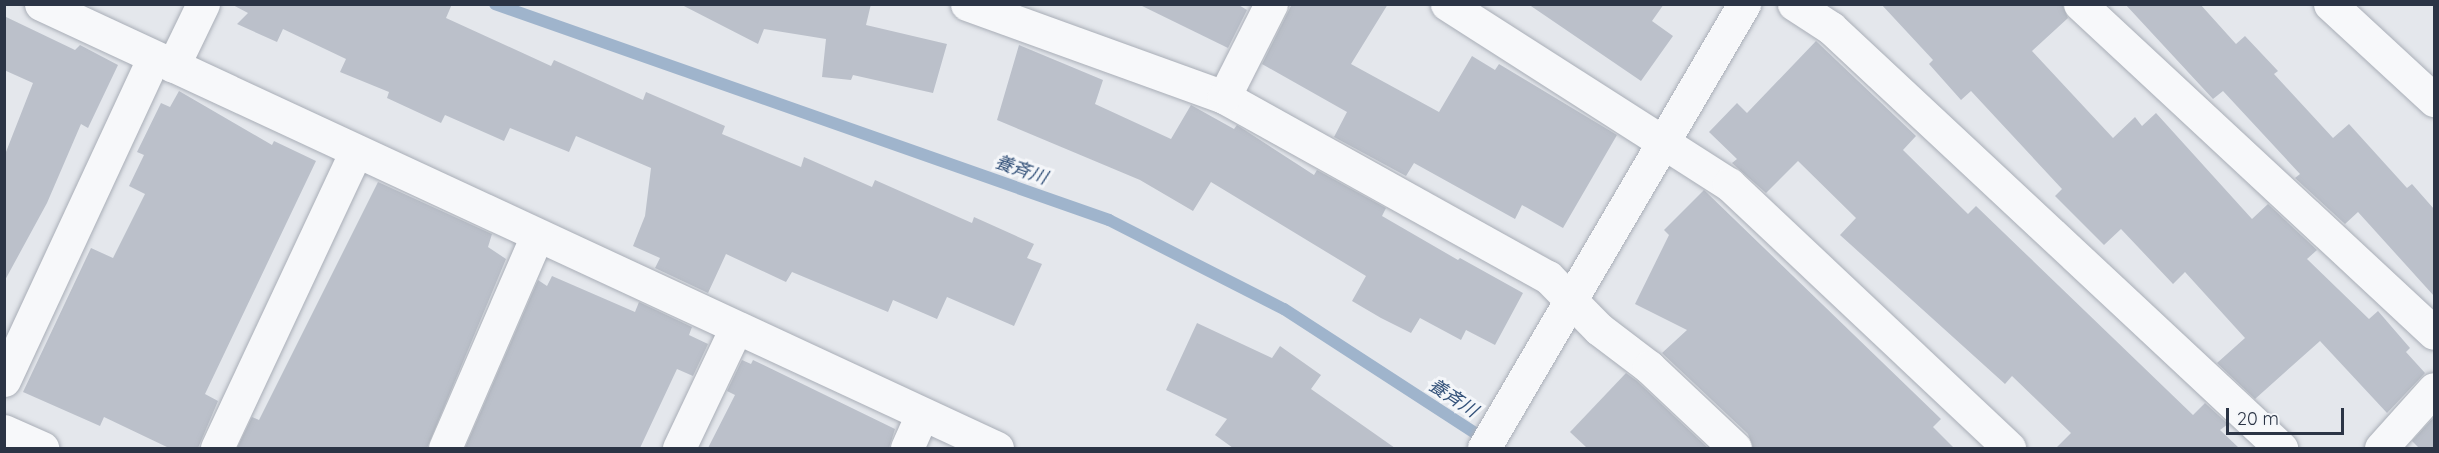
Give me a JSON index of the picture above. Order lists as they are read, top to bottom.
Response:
{
  "water": ["養斉川"],
  "scale_bar": "20 m"
}
